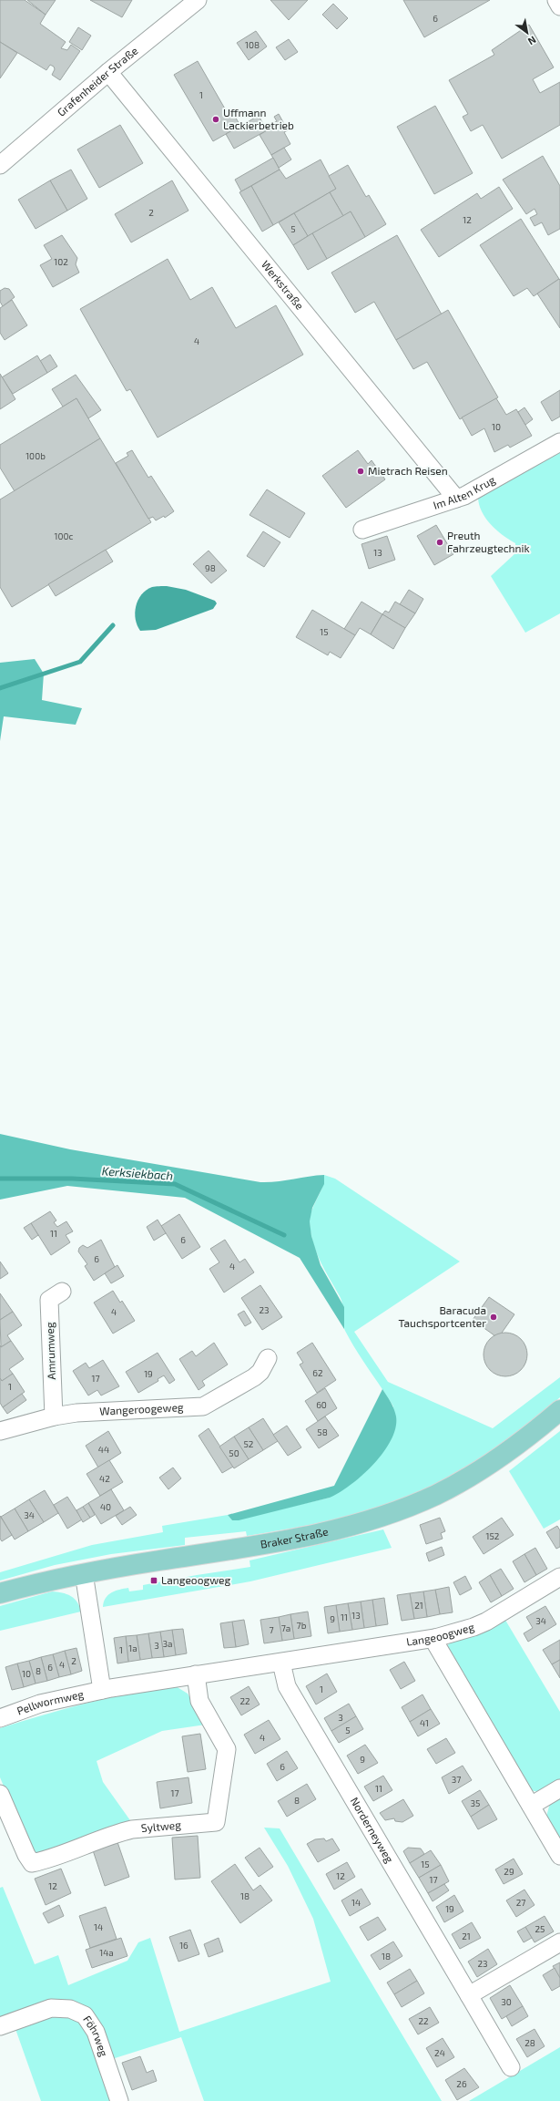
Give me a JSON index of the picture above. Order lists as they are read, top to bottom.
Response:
{
  "streets": {
    "main road": ["Braker Straße"],
    "street": [
      "Grafenheider Straße",
      "Werkstraße",
      "Im Alten Krug",
      "Amrumweg",
      "Wangeroogeweg",
      "Langeoogweg",
      "Pellwormweg",
      "Syltweg",
      "Norderneyweg",
      "Föhrweg"
    ]
  },
  "crossings": [
    ["Grafenheider Straße", "Werkstraße"],
    ["Werkstraße", "Im Alten Krug"],
    ["Amrumweg", "Wangeroogeweg"],
    ["Langeoogweg", "Pellwormweg"],
    ["Langeoogweg", "Syltweg"],
    ["Langeoogweg", "Norderneyweg"]
  ],
  "water": ["Kerksiekbach"],
  "places": {
    "other": [
      "Uffmann Lackierbetrieb",
      "Mietrach Reisen",
      "Preuth Fahrzeugtechnik",
      "Baracuda Tauchsportcenter"
    ],
    "transit": ["Langeoogweg"]
  },
  "house_numbers": [
    "6",
    "108",
    "1",
    "2",
    "12",
    "5",
    "102",
    "4",
    "10",
    "100b",
    "100c",
    "13",
    "98",
    "15",
    "11",
    "6",
    "6",
    "4",
    "23",
    "4",
    "62",
    "19",
    "17",
    "1",
    "60",
    "58",
    "52",
    "44",
    "50",
    "42",
    "40",
    "34",
    "152",
    "21",
    "13",
    "11",
    "9",
    "34",
    "7b",
    "7a",
    "7",
    "3a",
    "3",
    "1a",
    "1",
    "2",
    "4",
    "6",
    "8",
    "10",
    "1",
    "22",
    "3",
    "41",
    "5",
    "4",
    "9",
    "6",
    "37",
    "11",
    "17",
    "8",
    "35",
    "15",
    "29",
    "12",
    "17",
    "12",
    "18",
    "14",
    "27",
    "19",
    "14",
    "25",
    "21",
    "16",
    "14a",
    "18",
    "23",
    "30",
    "22",
    "28",
    "24",
    "26"
  ],
  "north": "bottom right"
}
